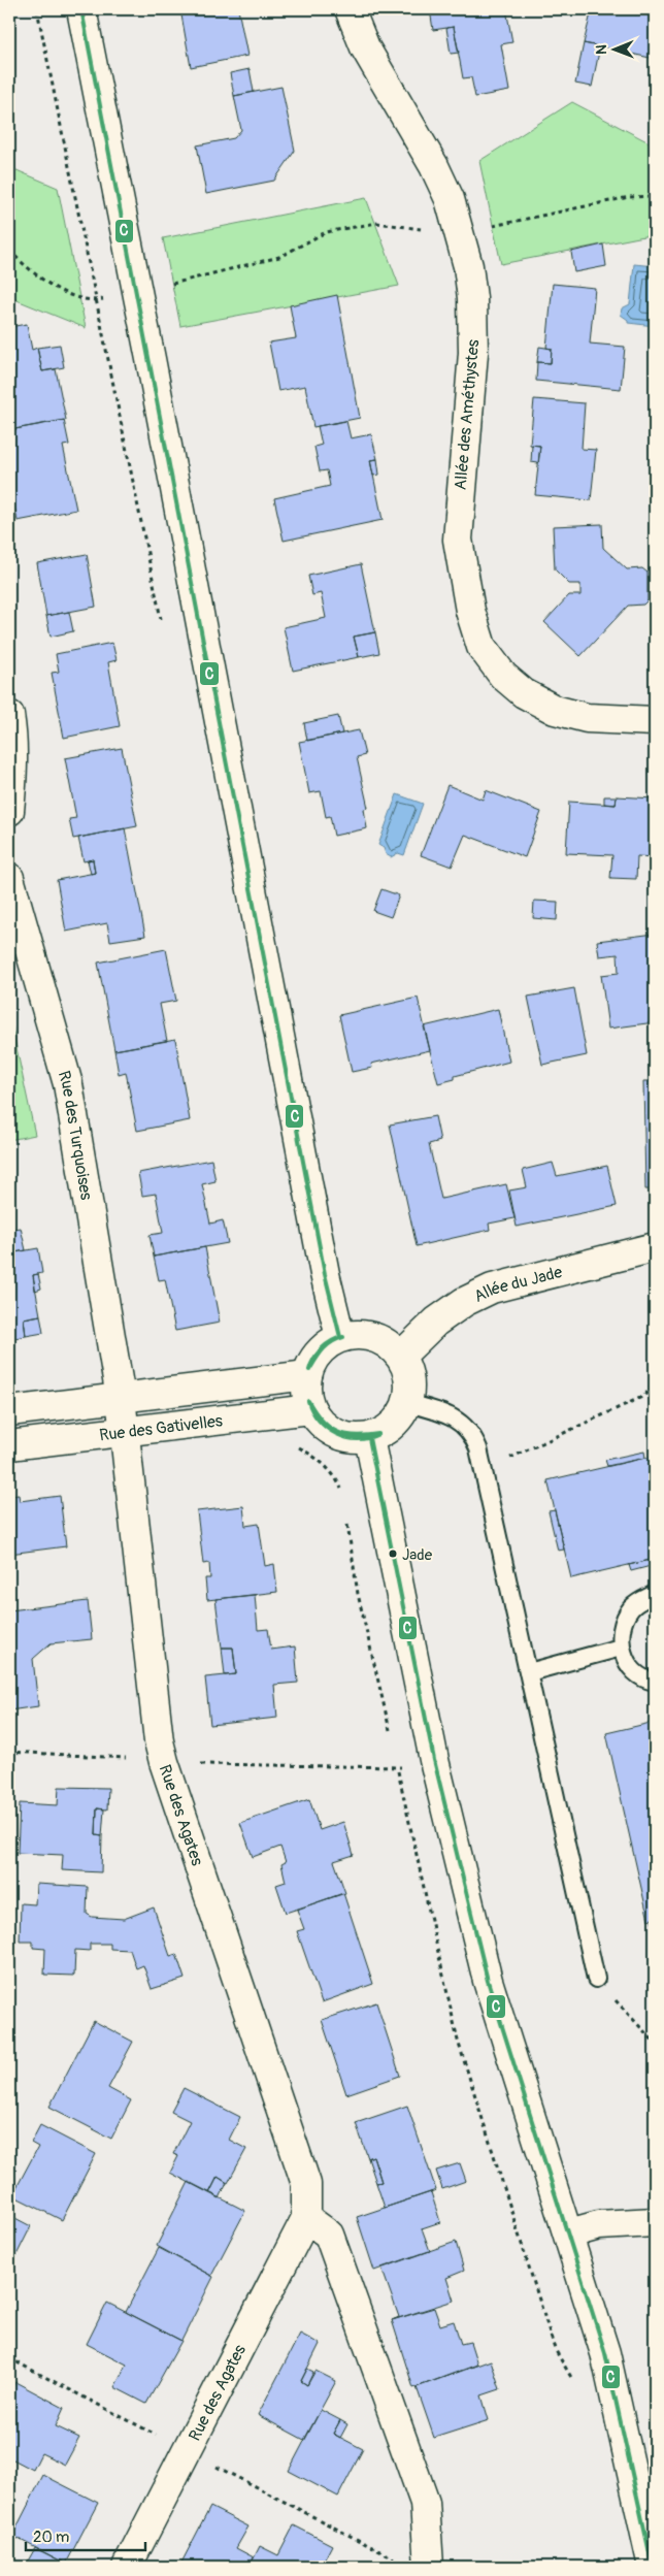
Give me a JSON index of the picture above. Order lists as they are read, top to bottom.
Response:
{
  "streets": {
    "street": [
      "Allée des Améthystes",
      "Rue des Turquoises",
      "Allée du Jade",
      "Rue des Gativelles",
      "Rue des Agates"
    ]
  },
  "crossings": [
    ["Rue des Turquoises", "Rue des Gativelles"],
    ["Rue des Turquoises", "Rue des Agates"],
    ["Allée du Jade", "Rue des Gativelles"],
    ["Rue des Gativelles", "Rue des Agates"]
  ],
  "places": ["Jade"],
  "lines": ["transit line C"],
  "scale_bar": "20 m",
  "north": "left"
}
